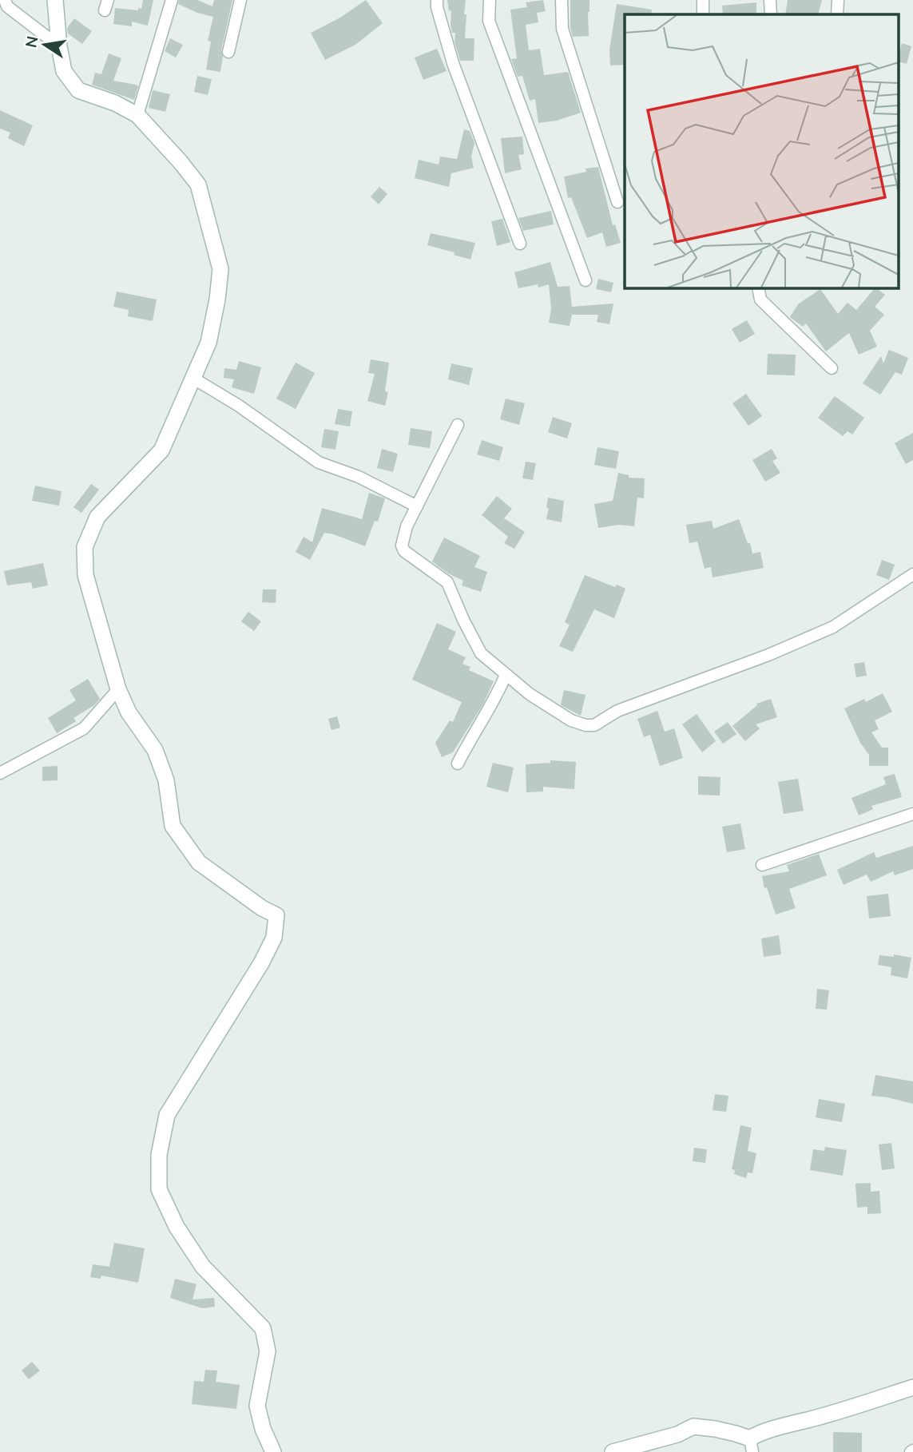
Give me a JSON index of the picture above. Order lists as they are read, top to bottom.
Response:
{
  "north": "left"
}
